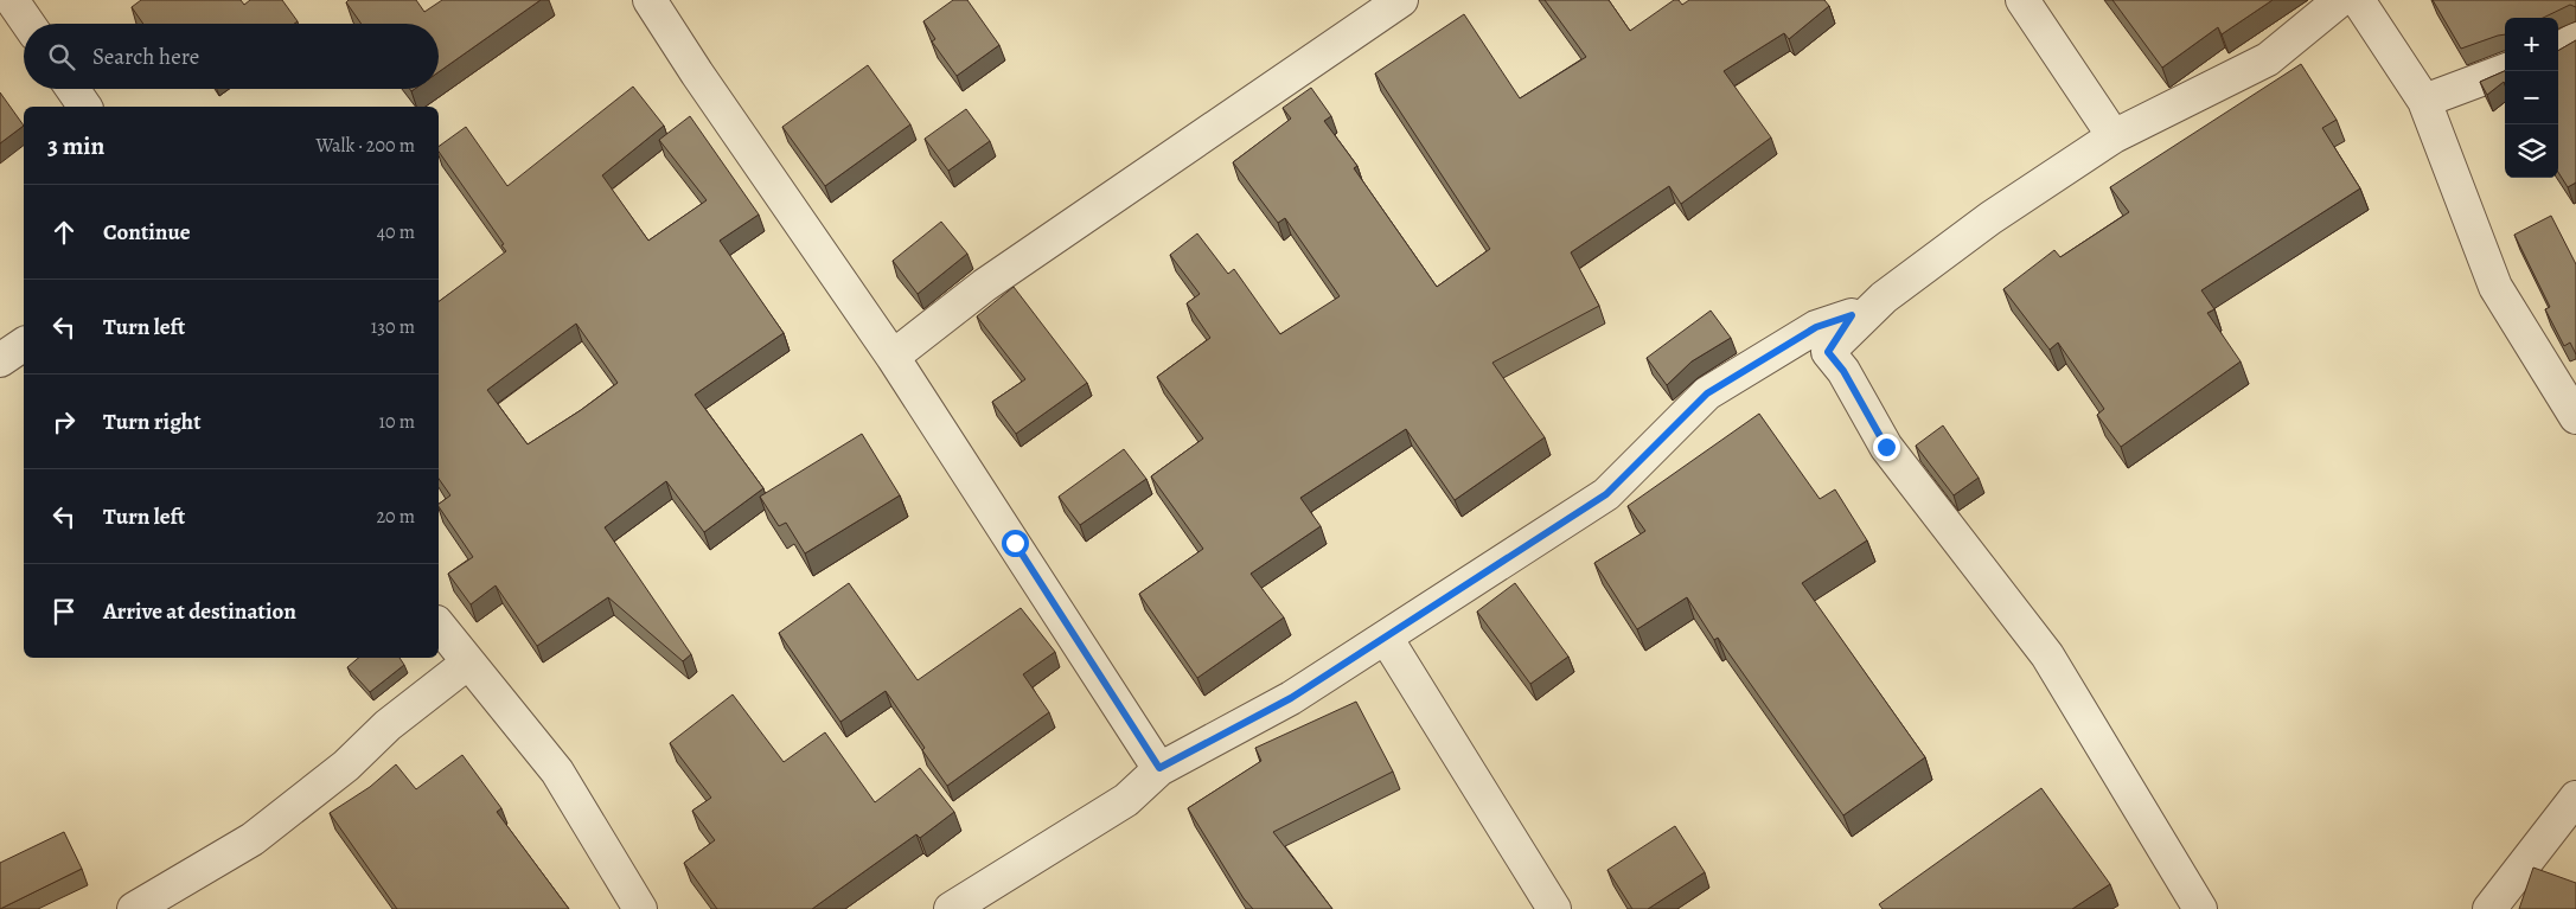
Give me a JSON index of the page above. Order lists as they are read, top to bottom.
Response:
{
  "page": {
    "map_buttons": ["+", "−"],
    "search": "Search here",
    "heading": ["3 min", "Walk · 200 m"],
    "list": [
      ["Continue", "40 m"],
      ["Turn left", "130 m"],
      ["Turn right", "10 m"],
      ["Turn left", "20 m"],
      "Arrive at destination"
    ]
  }
}
